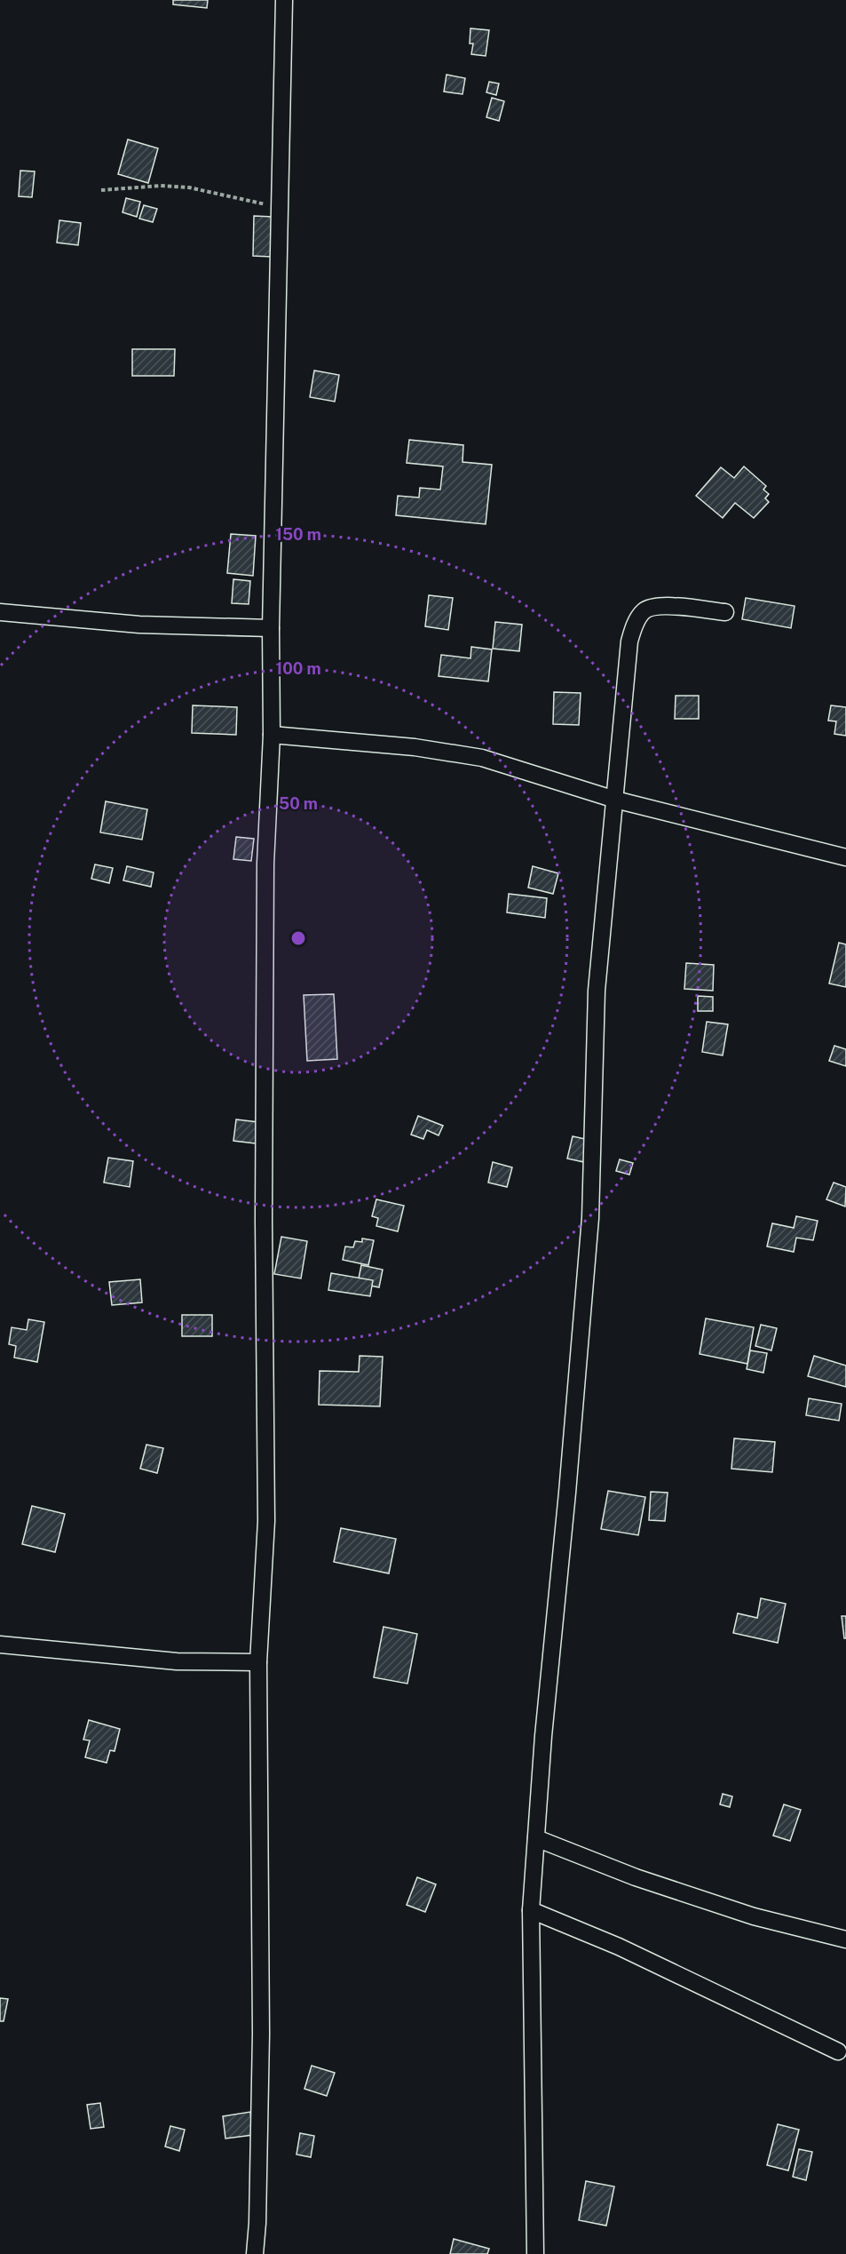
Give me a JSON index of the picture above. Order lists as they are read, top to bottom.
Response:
{
  "rings": ["150 m", "100 m", "50 m"]
}
